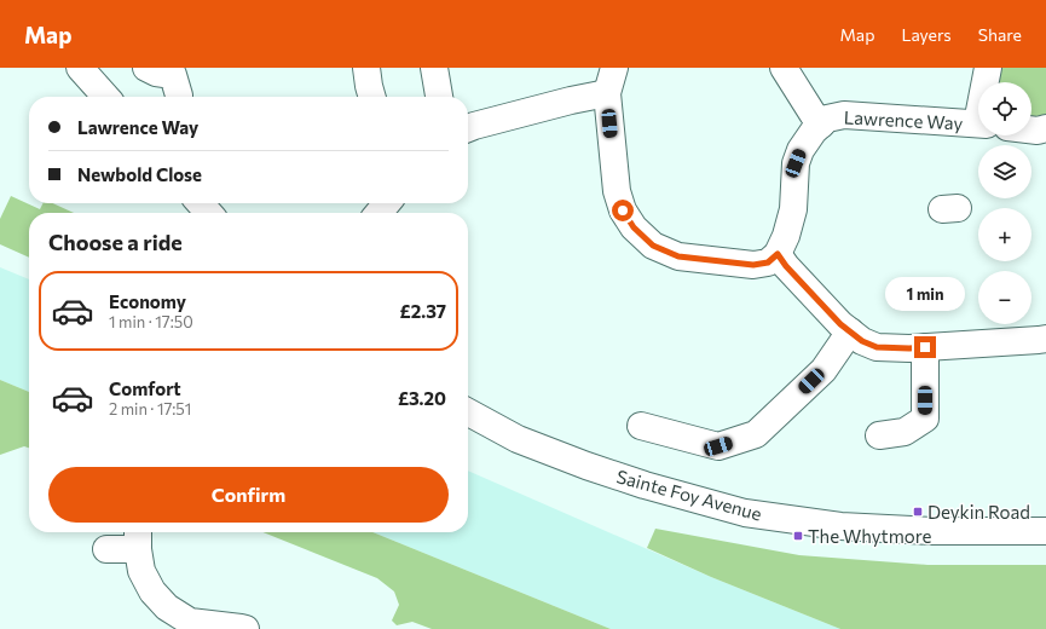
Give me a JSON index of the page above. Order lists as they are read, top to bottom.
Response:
{
  "streets": {
    "main road": ["Lawrence Way", "Sainte Foy Avenue"]
  },
  "places": {
    "transit": ["Deykin Road", "The Whytmore"]
  },
  "page": {
    "header": "Map",
    "nav": ["Map", "Layers", "Share"],
    "map_buttons": ["+", "−"],
    "banner": ["Lawrence Way", "Newbold Close"],
    "heading": "Choose a ride",
    "list": [
      {
        "name": "Economy",
        "note": "1 min · 17:50",
        "value": "£2.37"
      },
      {
        "name": "Comfort",
        "note": "2 min · 17:51",
        "value": "£3.20"
      }
    ],
    "bubble": "1 min",
    "buttons": "Confirm"
  }
}
